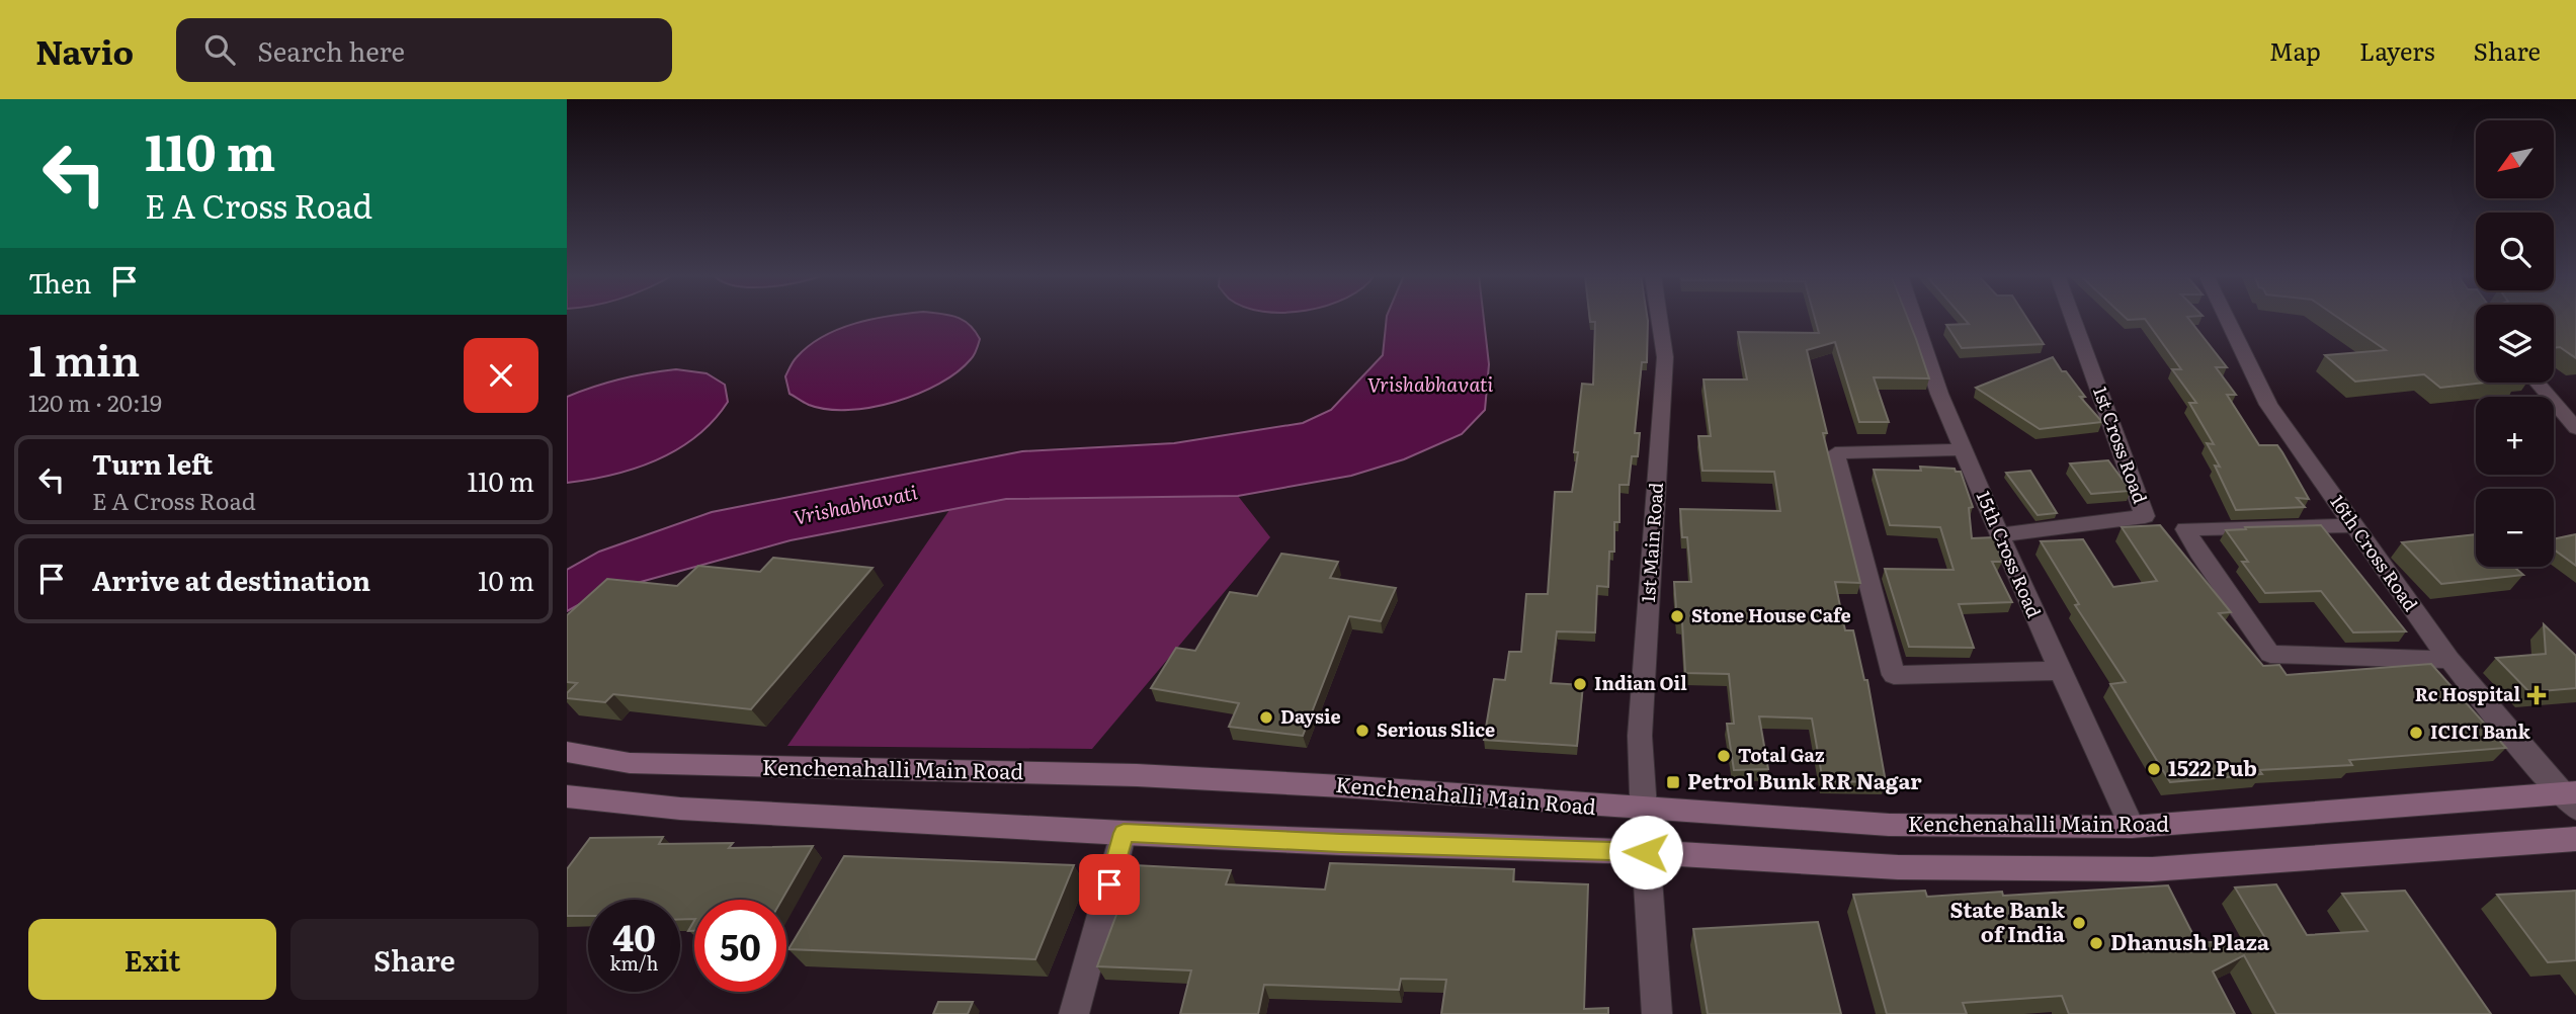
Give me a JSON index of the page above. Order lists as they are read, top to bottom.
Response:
{
  "streets": {
    "main road": ["Kenchenahalli Main Road"],
    "street": [
      "1st Cross Road",
      "1st Main Road",
      "16th Cross Road",
      "15th Cross Road"
    ]
  },
  "crossings": [
    ["1st Cross Road", "15th Cross Road"],
    ["1st Main Road", "Kenchenahalli Main Road"],
    ["16th Cross Road", "Kenchenahalli Main Road"],
    ["15th Cross Road", "Kenchenahalli Main Road"]
  ],
  "water": ["Vrishabhavati"],
  "places": {
    "other": [
      "Stone House Cafe",
      "Indian Oil",
      "Daysie",
      "Serious Slice",
      "ICICI Bank",
      "Total Gaz",
      "1522 Pub",
      "State Bank of India",
      "Dhanush Plaza"
    ],
    "health": ["Rc Hospital"],
    "transit": ["Petrol Bunk RR Nagar"]
  },
  "north": "bottom left",
  "page": {
    "header": "Navio",
    "search": "Search here",
    "nav": ["Map", "Layers", "Share"],
    "turn": ["110 m", "E A Cross Road"],
    "map_buttons": ["+", "−"],
    "then": "Then",
    "heading": ["1 min", "120 m · 20:19"],
    "list": [
      {
        "name": "Turn left",
        "note": "E A Cross Road",
        "value": "110 m"
      },
      {
        "name": "Arrive at destination",
        "value": "10 m"
      }
    ],
    "speed": "40 km/h",
    "limit": "50",
    "buttons": ["Exit", "Share"]
  }
}
